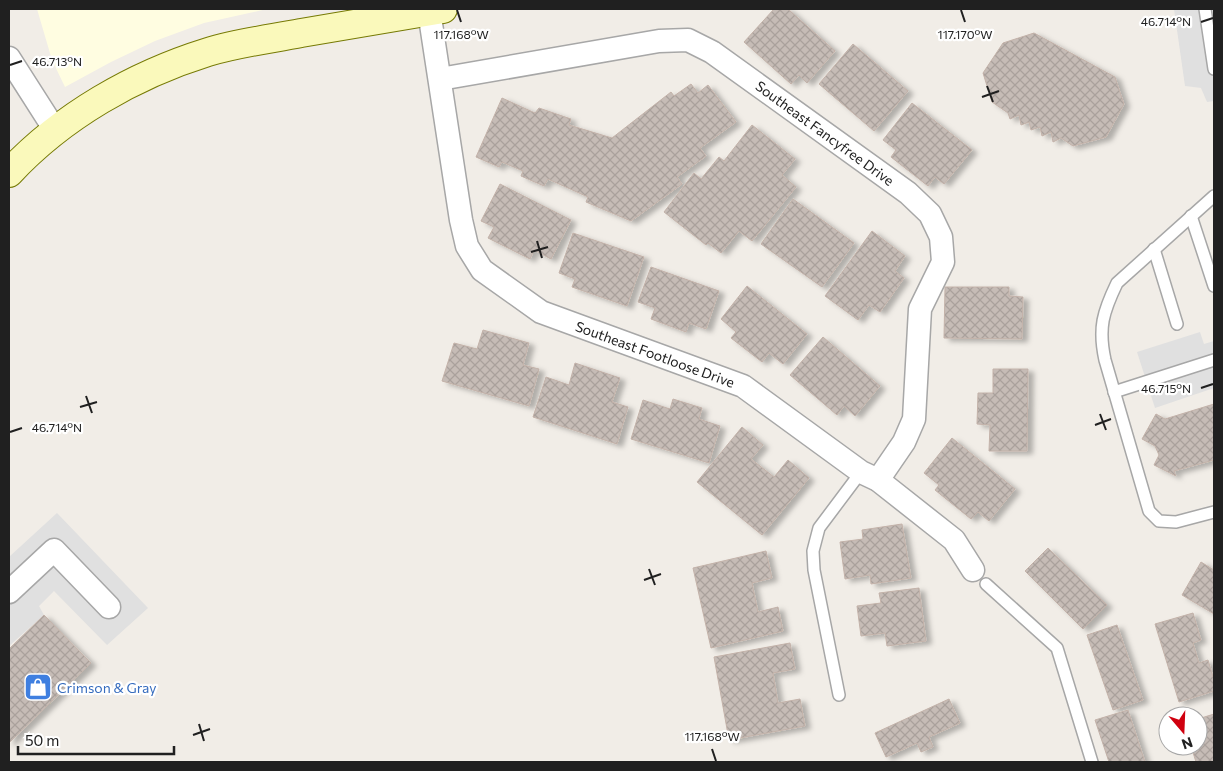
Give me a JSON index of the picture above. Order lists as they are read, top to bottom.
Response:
{
  "streets": {
    "street": ["Southeast Fancyfree Drive", "Southeast Footloose Drive"]
  },
  "crossings": [
    ["Southeast Fancyfree Drive", "Southeast Footloose Drive"]
  ],
  "places": {
    "shop": ["Crimson & Gray"]
  },
  "scale_bar": "50 m",
  "north": "bottom",
  "coordinates": [
    "46.714°N",
    "117.170°W",
    "117.168°W",
    "46.713°N",
    "46.715°N"
  ]
}
